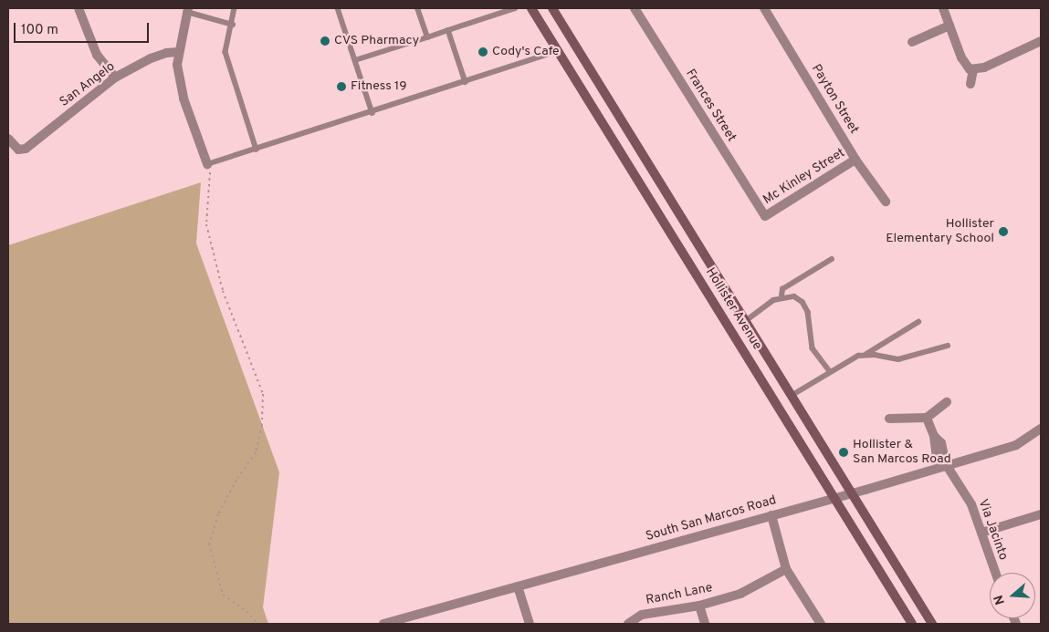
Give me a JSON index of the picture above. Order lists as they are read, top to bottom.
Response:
{
  "streets": {
    "main road": ["Hollister Avenue"],
    "street": [
      "San Angelo",
      "Payton Street",
      "Frances Street",
      "Mc Kinley Street",
      "South San Marcos Road",
      "Via Jacinto",
      "Ranch Lane"
    ]
  },
  "crossings": [
    ["Payton Street", "Mc Kinley Street"],
    ["Frances Street", "Mc Kinley Street"],
    ["Hollister Avenue", "South San Marcos Road"],
    ["South San Marcos Road", "Via Jacinto"]
  ],
  "places": [
    "CVS Pharmacy",
    "Cody's Cafe",
    "Fitness 19",
    "Hollister Elementary School",
    "Hollister & San Marcos Road"
  ],
  "scale_bar": "100 m",
  "north": "left"
}
